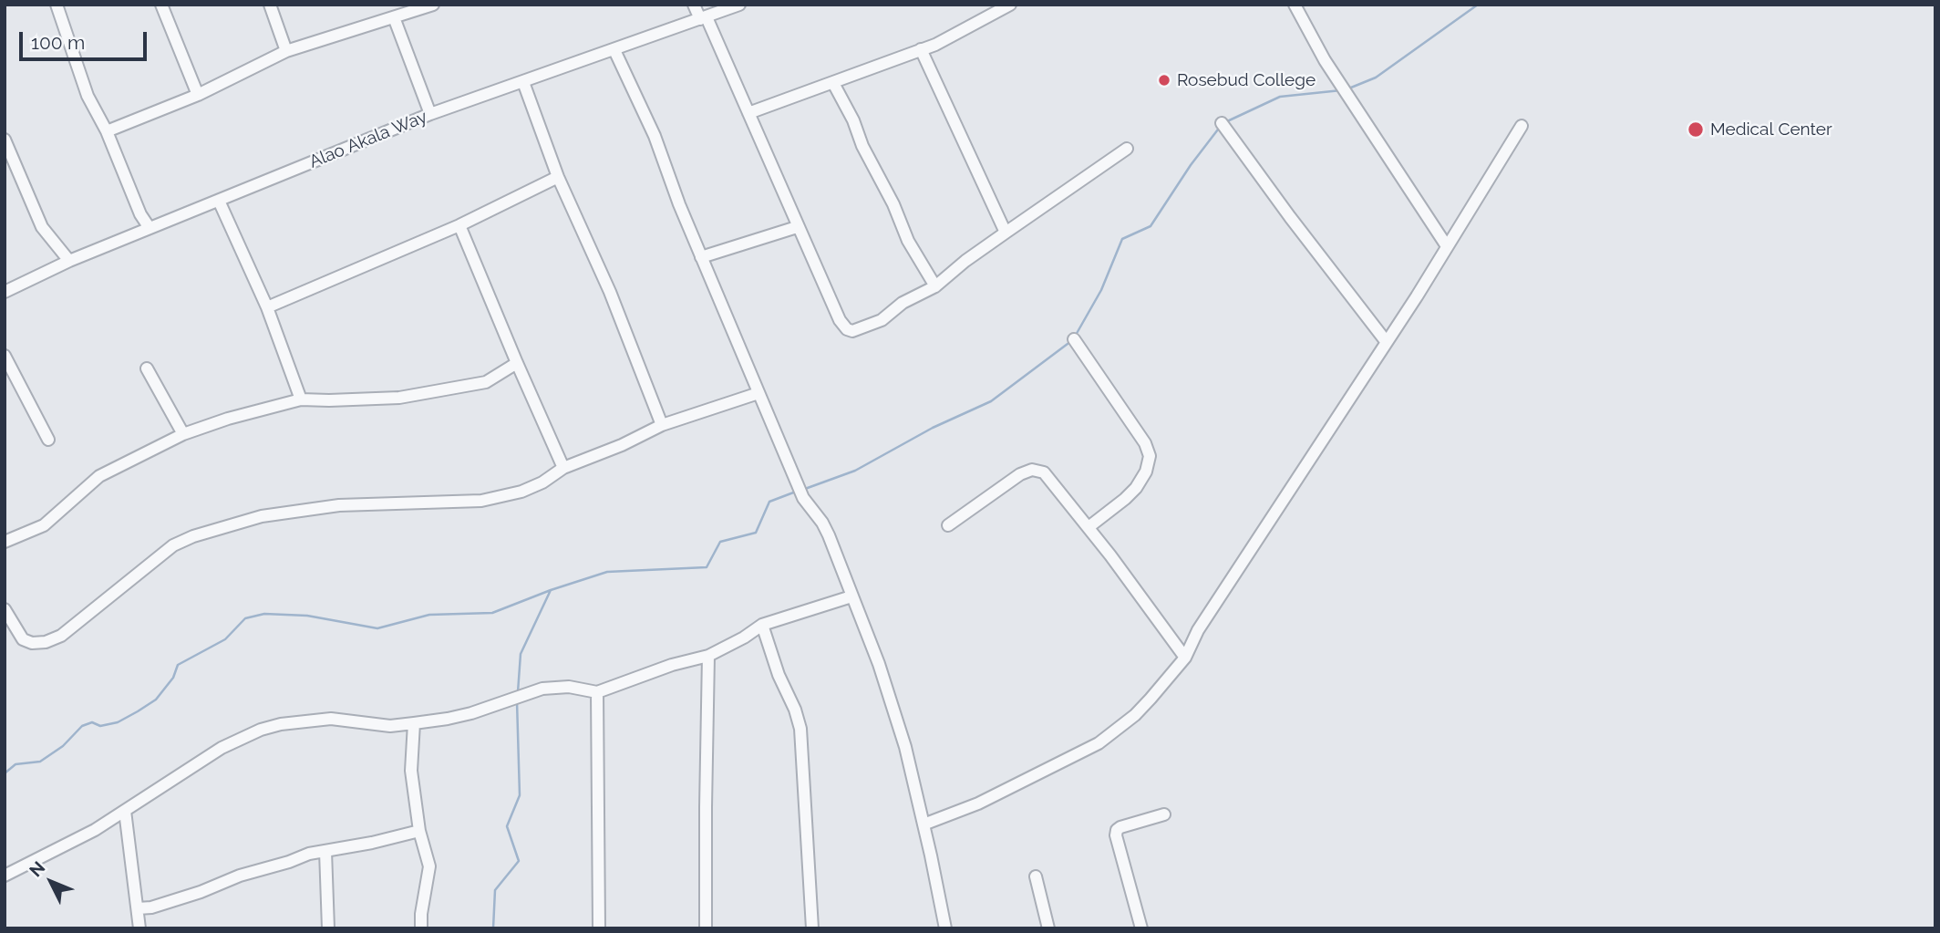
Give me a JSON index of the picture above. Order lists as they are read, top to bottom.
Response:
{
  "streets": {
    "street": ["Alao Akala Way"]
  },
  "places": ["Rosebud College", "Medical Center"],
  "scale_bar": "100 m",
  "north": "top left"
}
